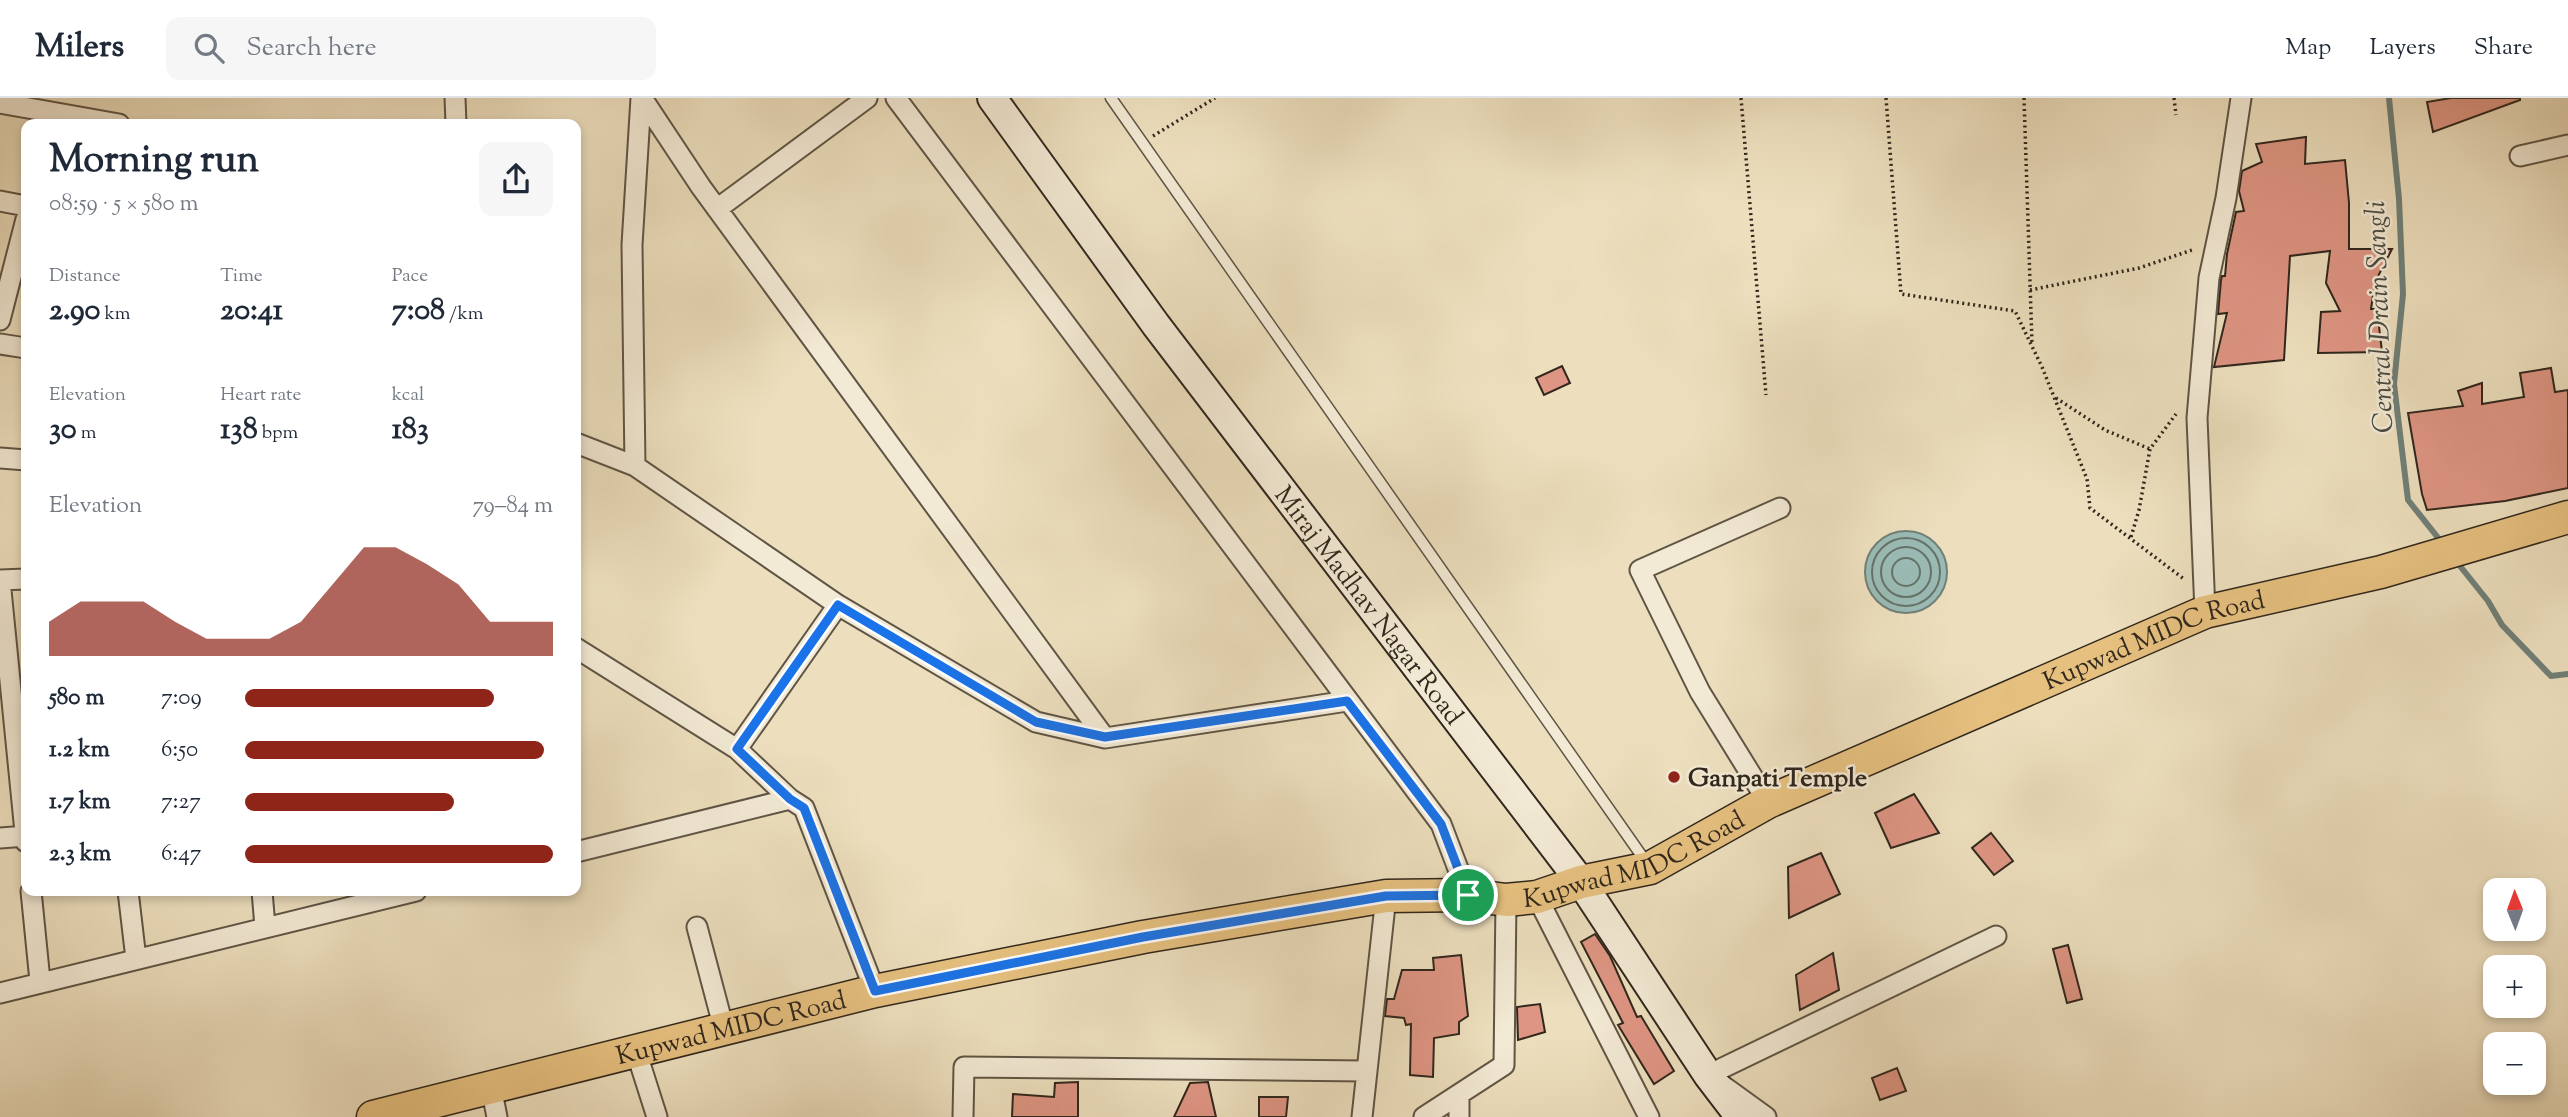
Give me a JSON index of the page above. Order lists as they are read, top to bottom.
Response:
{
  "streets": {
    "main road": ["Kupwad MIDC Road"],
    "street": ["Miraj Madhav Nagar Road"]
  },
  "crossings": [
    ["Miraj Madhav Nagar Road", "Kupwad MIDC Road"]
  ],
  "water": ["Central Drain Sangli"],
  "places": ["Ganpati Temple"],
  "north": "top",
  "page": {
    "header": "Milers",
    "search": "Search here",
    "nav": ["Map", "Layers", "Share"],
    "heading": ["Morning run", "08:59 · 5 × 580 m"],
    "stats": [
      ["Distance", "2.90 km"],
      ["Time", "20:41"],
      ["Pace", "7:08 /km"],
      ["Elevation", "30 m"],
      ["Heart rate", "138 bpm"],
      ["kcal", "183"]
    ],
    "chart": ["Elevation", "79–84 m"],
    "list": [
      {
        "name": "580 m",
        "note": "7:09"
      },
      {
        "name": "1.2 km",
        "note": "6:50"
      },
      {
        "name": "1.7 km",
        "note": "7:27"
      },
      {
        "name": "2.3 km",
        "note": "6:47"
      }
    ],
    "map_buttons": ["+", "−"]
  }
}
